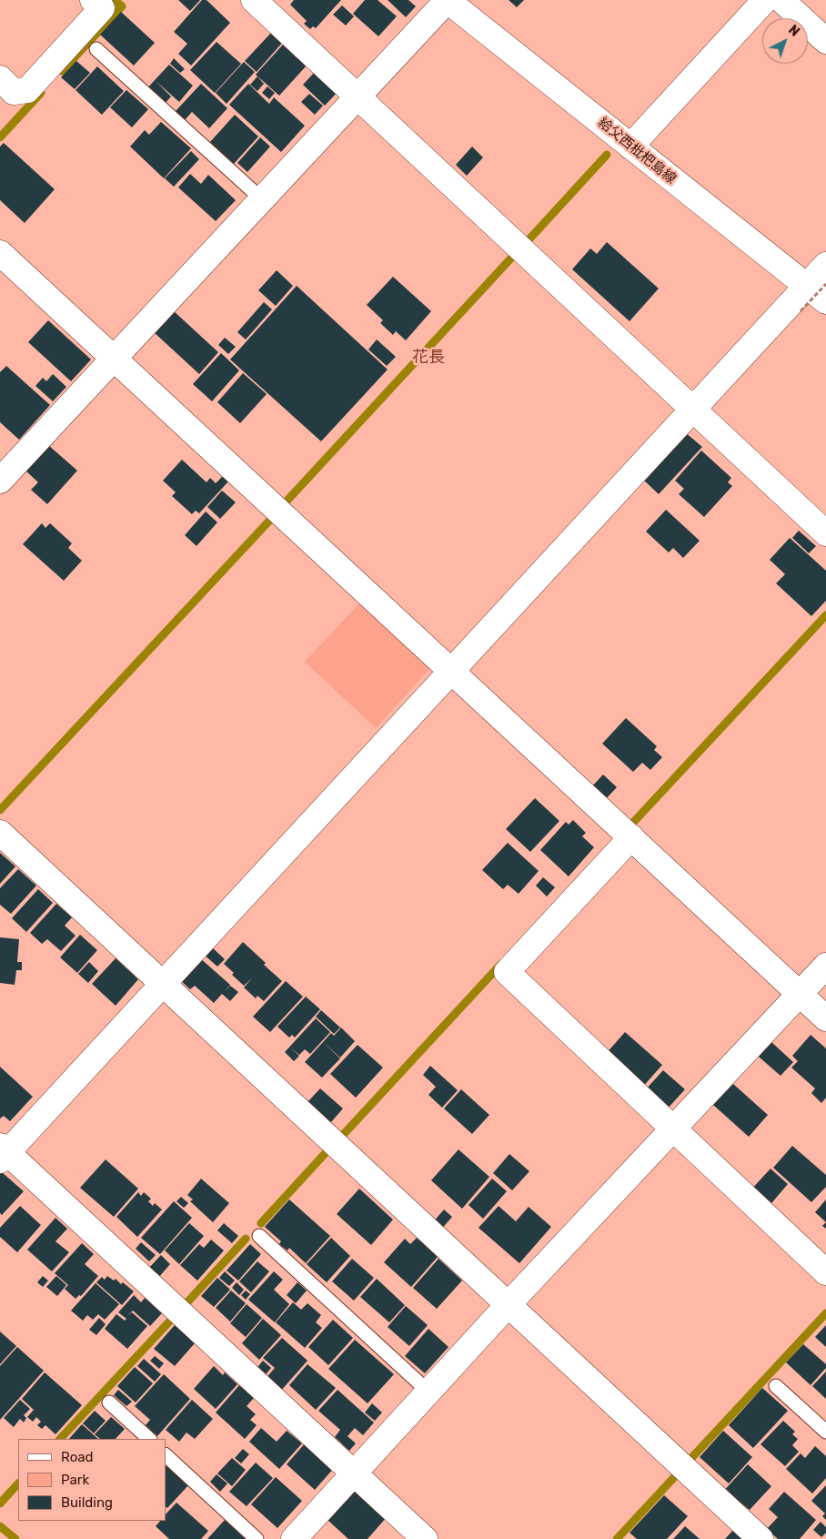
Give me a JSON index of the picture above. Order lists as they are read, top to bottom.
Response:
{
  "streets": {
    "street": ["給父西枇杷島線"]
  },
  "districts": ["花長"],
  "legend": ["Road", "Park", "Building"],
  "north": "top right"
}
